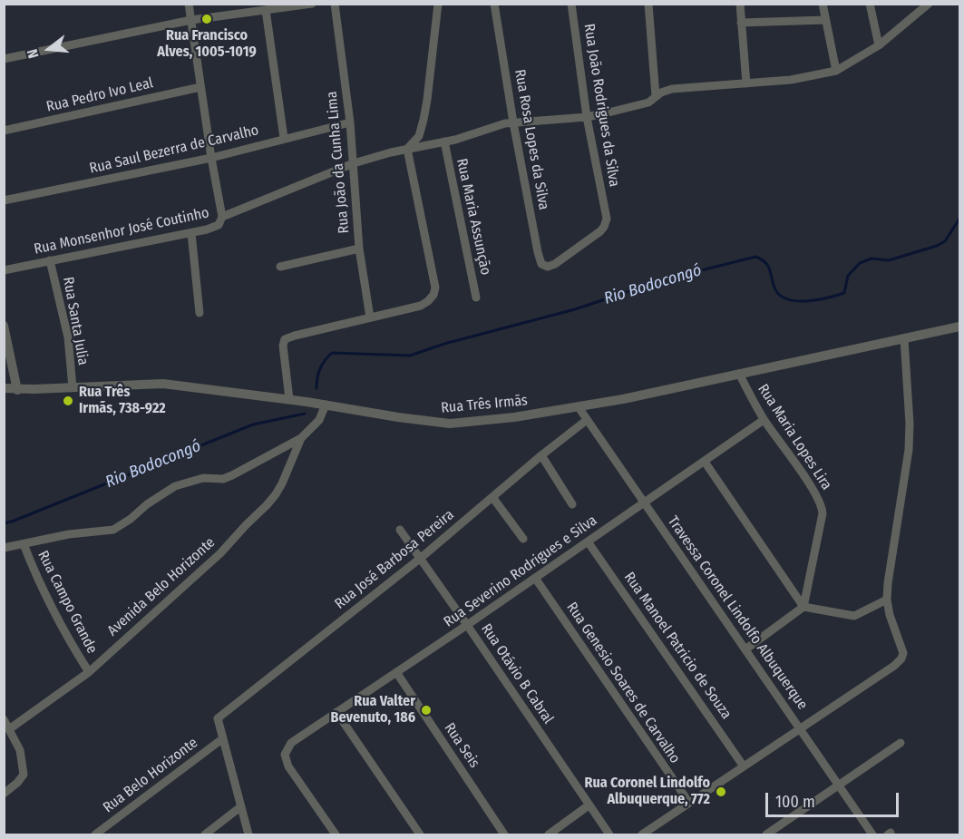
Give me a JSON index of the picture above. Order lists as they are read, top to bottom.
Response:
{
  "streets": {
    "street": [
      "Rua Pedro Ivo Leal",
      "Rua João Rodrigues da Silva",
      "Rua Rosa Lopes da Silva",
      "Rua Saul Bezerra de Carvalho",
      "Rua João da Cunha Lima",
      "Rua Maria Assunção",
      "Rua Monsenhor José Coutinho",
      "Rua Santa Julia",
      "Rua Três Irmãs",
      "Rua Maria Lopes Lira",
      "Rua José Barbosa Pereira",
      "Rua Severino Rodrigues e Silva",
      "Avenida Belo Horizonte",
      "Rua Campo Grande",
      "Travessa Coronel Lindolfo Albuquerque",
      "Rua Manoel Patricio de Souza",
      "Rua Otávio B Cabral",
      "Rua Genesio Soares de Carvalho",
      "Rua Seis",
      "Rua Belo Horizonte"
    ]
  },
  "crossings": [
    ["Rua João Rodrigues da Silva", "Rua Rosa Lopes da Silva"],
    ["Rua João Rodrigues da Silva", "Rua Monsenhor José Coutinho"],
    ["Rua Rosa Lopes da Silva", "Rua Monsenhor José Coutinho"],
    ["Rua Saul Bezerra de Carvalho", "Rua João da Cunha Lima"],
    ["Rua João da Cunha Lima", "Rua Monsenhor José Coutinho"],
    ["Rua Maria Assunção", "Rua Monsenhor José Coutinho"],
    ["Rua Monsenhor José Coutinho", "Rua Santa Julia"],
    ["Rua Santa Julia", "Rua Três Irmãs"],
    ["Rua Três Irmãs", "Rua Maria Lopes Lira"],
    ["Rua Três Irmãs", "Travessa Coronel Lindolfo Albuquerque"],
    ["Rua Maria Lopes Lira", "Rua Severino Rodrigues e Silva"],
    ["Rua José Barbosa Pereira", "Travessa Coronel Lindolfo Albuquerque"],
    ["Rua José Barbosa Pereira", "Rua Otávio B Cabral"],
    ["Rua José Barbosa Pereira", "Rua Belo Horizonte"],
    ["Rua Severino Rodrigues e Silva", "Travessa Coronel Lindolfo Albuquerque"],
    ["Rua Severino Rodrigues e Silva", "Rua Manoel Patricio de Souza"],
    ["Rua Severino Rodrigues e Silva", "Rua Otávio B Cabral"],
    ["Rua Severino Rodrigues e Silva", "Rua Genesio Soares de Carvalho"],
    ["Rua Severino Rodrigues e Silva", "Rua Seis"],
    ["Avenida Belo Horizonte", "Rua Campo Grande"]
  ],
  "water": ["Rio Bodocongó"],
  "places": [
    "Rua Francisco Alves, 1005-1019",
    "Rua Três Irmãs, 738-922",
    "Rua Valter Bevenuto, 186",
    "Rua Coronel Lindolfo Albuquerque, 772"
  ],
  "scale_bar": "100 m",
  "north": "left"
}
